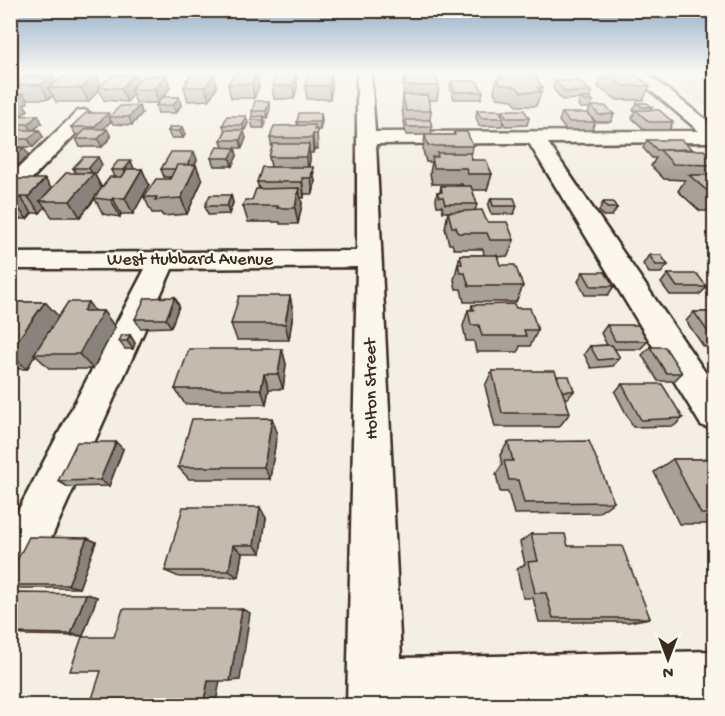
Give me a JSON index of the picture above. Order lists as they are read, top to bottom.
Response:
{
  "streets": {
    "street": ["West Hubbard Avenue", "Holton Street"]
  },
  "crossings": [
    ["West Hubbard Avenue", "Holton Street"]
  ],
  "north": "bottom"
}
